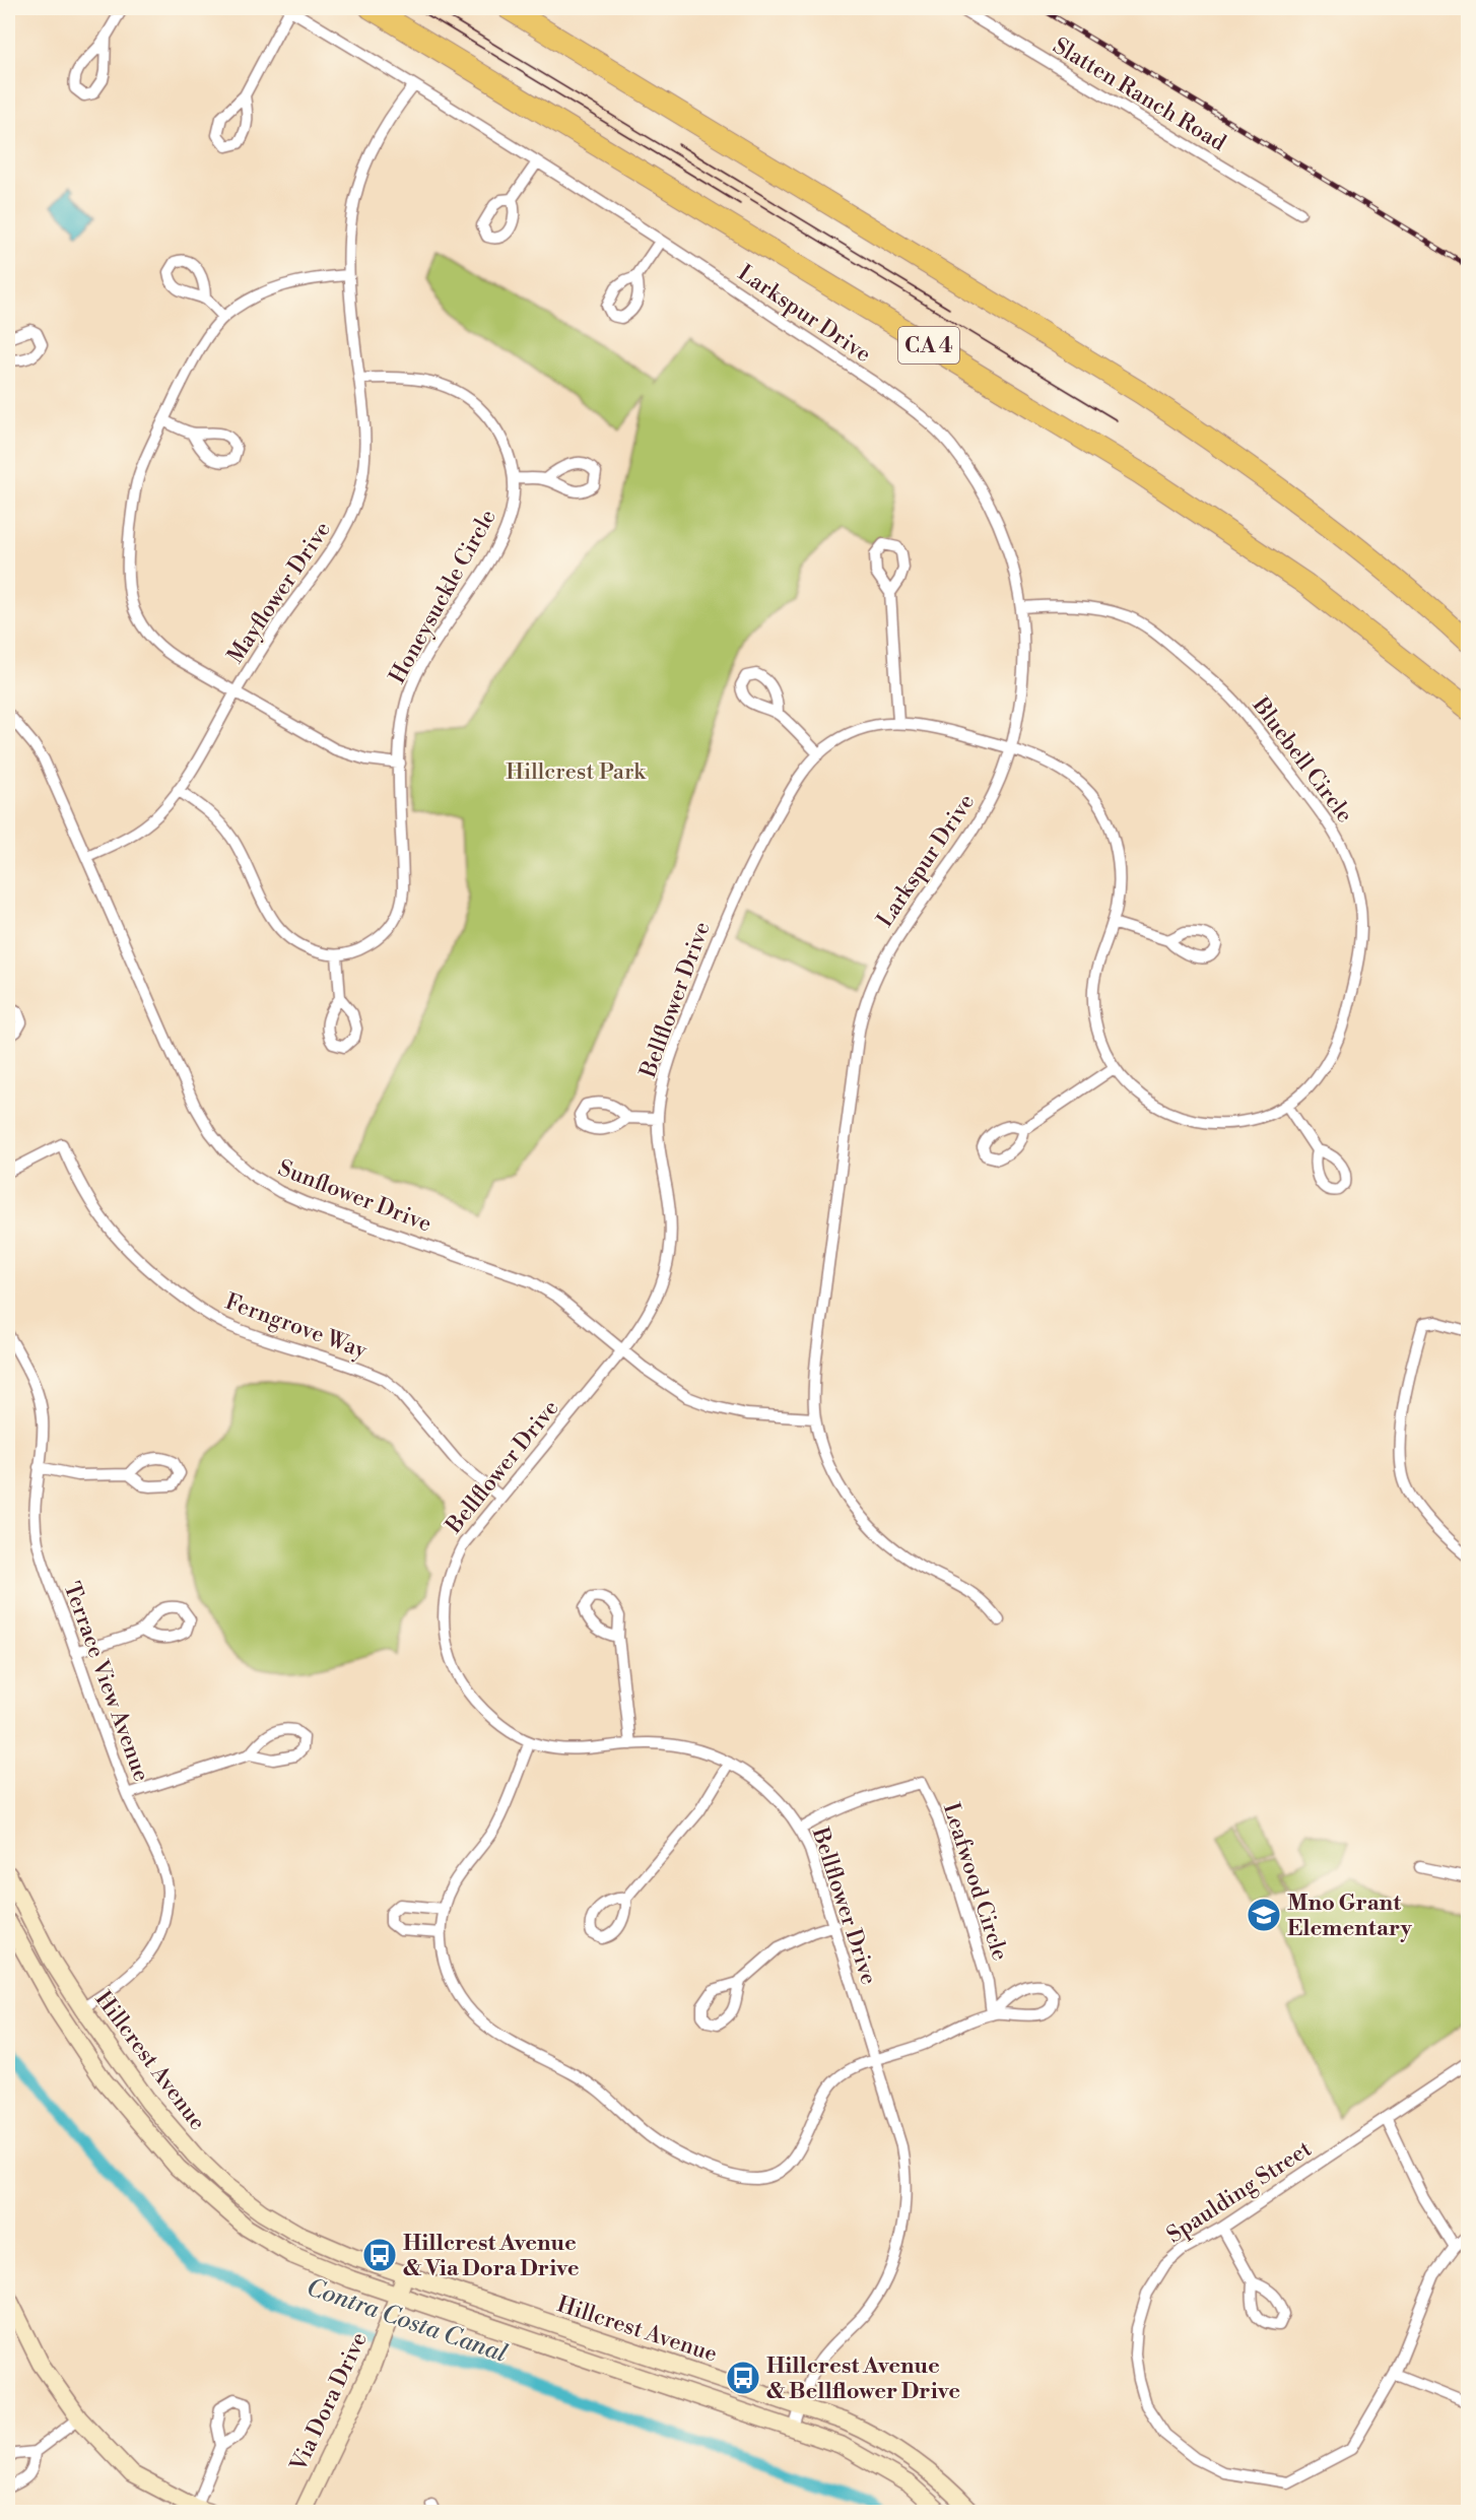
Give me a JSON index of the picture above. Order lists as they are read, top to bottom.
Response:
{
  "streets": {
    "highway": ["CA 4"],
    "main road": ["Hillcrest Avenue", "Via Dora Drive"],
    "street": [
      "Slatten Ranch Road",
      "Larkspur Drive",
      "Mayflower Drive",
      "Honeysuckle Circle",
      "Bluebell Circle",
      "Bellflower Drive",
      "Sunflower Drive",
      "Ferngrove Way",
      "Terrace View Avenue",
      "Leafwood Circle",
      "Spaulding Street"
    ]
  },
  "crossings": [
    ["Larkspur Drive", "Mayflower Drive"],
    ["Larkspur Drive", "Bluebell Circle"],
    ["Larkspur Drive", "Bellflower Drive"],
    ["Larkspur Drive", "Sunflower Drive"],
    ["Mayflower Drive", "Honeysuckle Circle"],
    ["Mayflower Drive", "Sunflower Drive"],
    ["Bluebell Circle", "Bellflower Drive"],
    ["Bellflower Drive", "Sunflower Drive"],
    ["Bellflower Drive", "Ferngrove Way"],
    ["Bellflower Drive", "Leafwood Circle"],
    ["Bellflower Drive", "Hillcrest Avenue"],
    ["Terrace View Avenue", "Hillcrest Avenue"],
    ["Hillcrest Avenue", "Via Dora Drive"]
  ],
  "water": ["Contra Costa Canal"],
  "parks": ["Hillcrest Park"],
  "places": {
    "school or university": ["Mno Grant Elementary"],
    "bus stop": ["Hillcrest Avenue & Via Dora Drive", "Hillcrest Avenue & Bellflower Drive"]
  }
}
